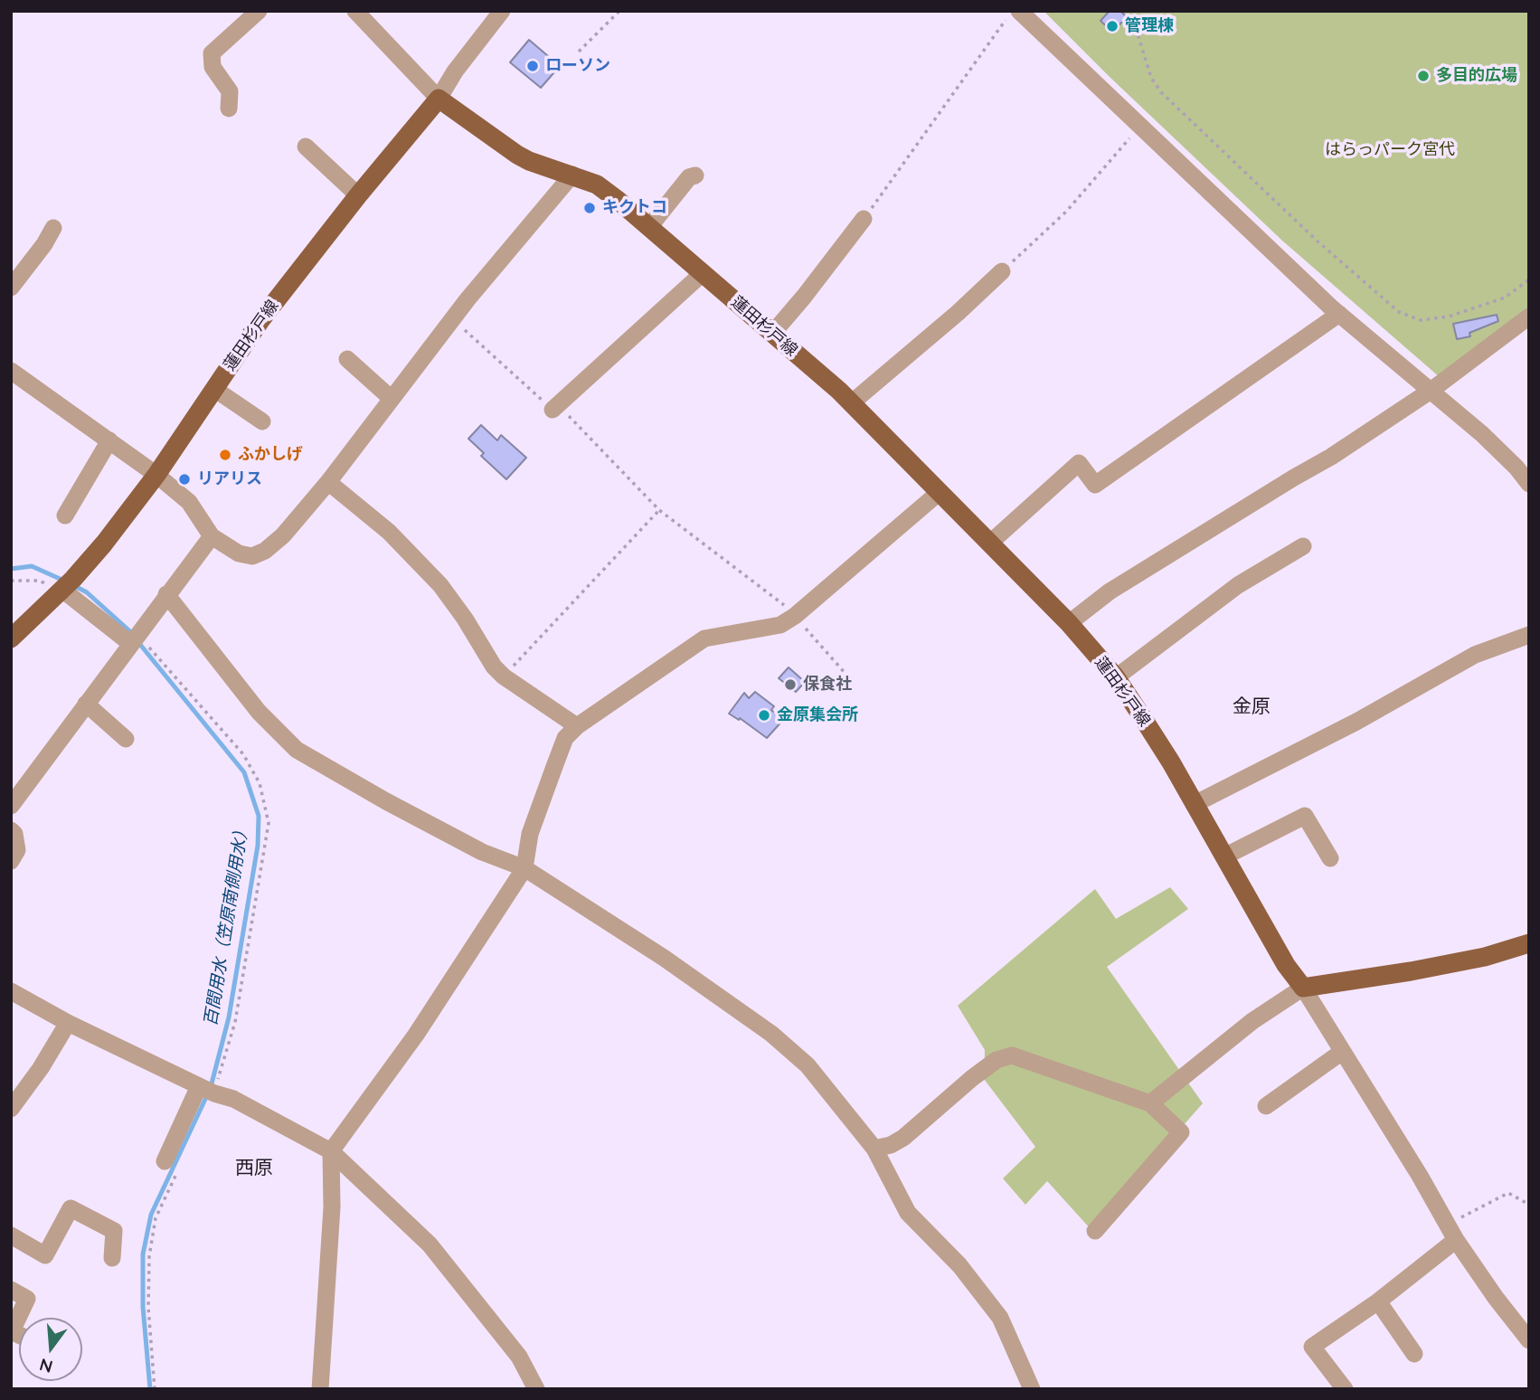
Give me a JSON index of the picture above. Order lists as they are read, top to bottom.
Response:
{
  "streets": {
    "main road": ["蓮田杉戸線"]
  },
  "districts": ["金原", "西原"],
  "water": ["百間用水（笠原南側用水）"],
  "parks": ["はらっパーク宮代"],
  "places": [
    "管理棟",
    "ローソン",
    "多目的広場",
    "キクトコ",
    "ふかしげ",
    "リアリス",
    "保食社",
    "金原集会所"
  ],
  "north": "bottom"
}
